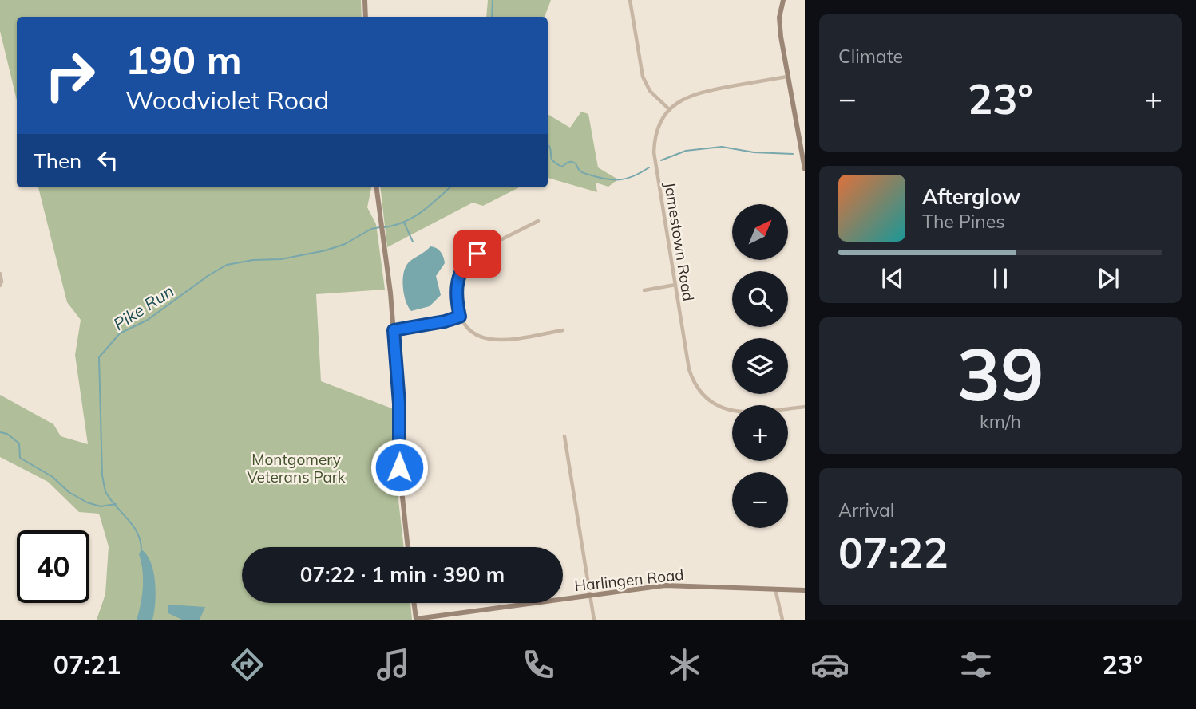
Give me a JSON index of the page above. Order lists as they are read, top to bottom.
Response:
{
  "streets": {
    "street": ["Jamestown Road", "Harlingen Road"]
  },
  "water": ["Pike Run"],
  "parks": ["Montgomery Veterans Park"],
  "north": "top right",
  "page": {
    "tile": [
      "Climate",
      ["39", "km/h"],
      ["Arrival", "07:22"]
    ],
    "turn": ["190 m", "Woodviolet Road"],
    "heat": ["−", "23°", "+"],
    "then": "Then",
    "song": ["Afterglow", "The Pines"],
    "map_buttons": ["+", "−"],
    "limit": "40",
    "trip": "07:22 · 1 min · 390 m",
    "tabs": ["07:21", "23°"]
  }
}
